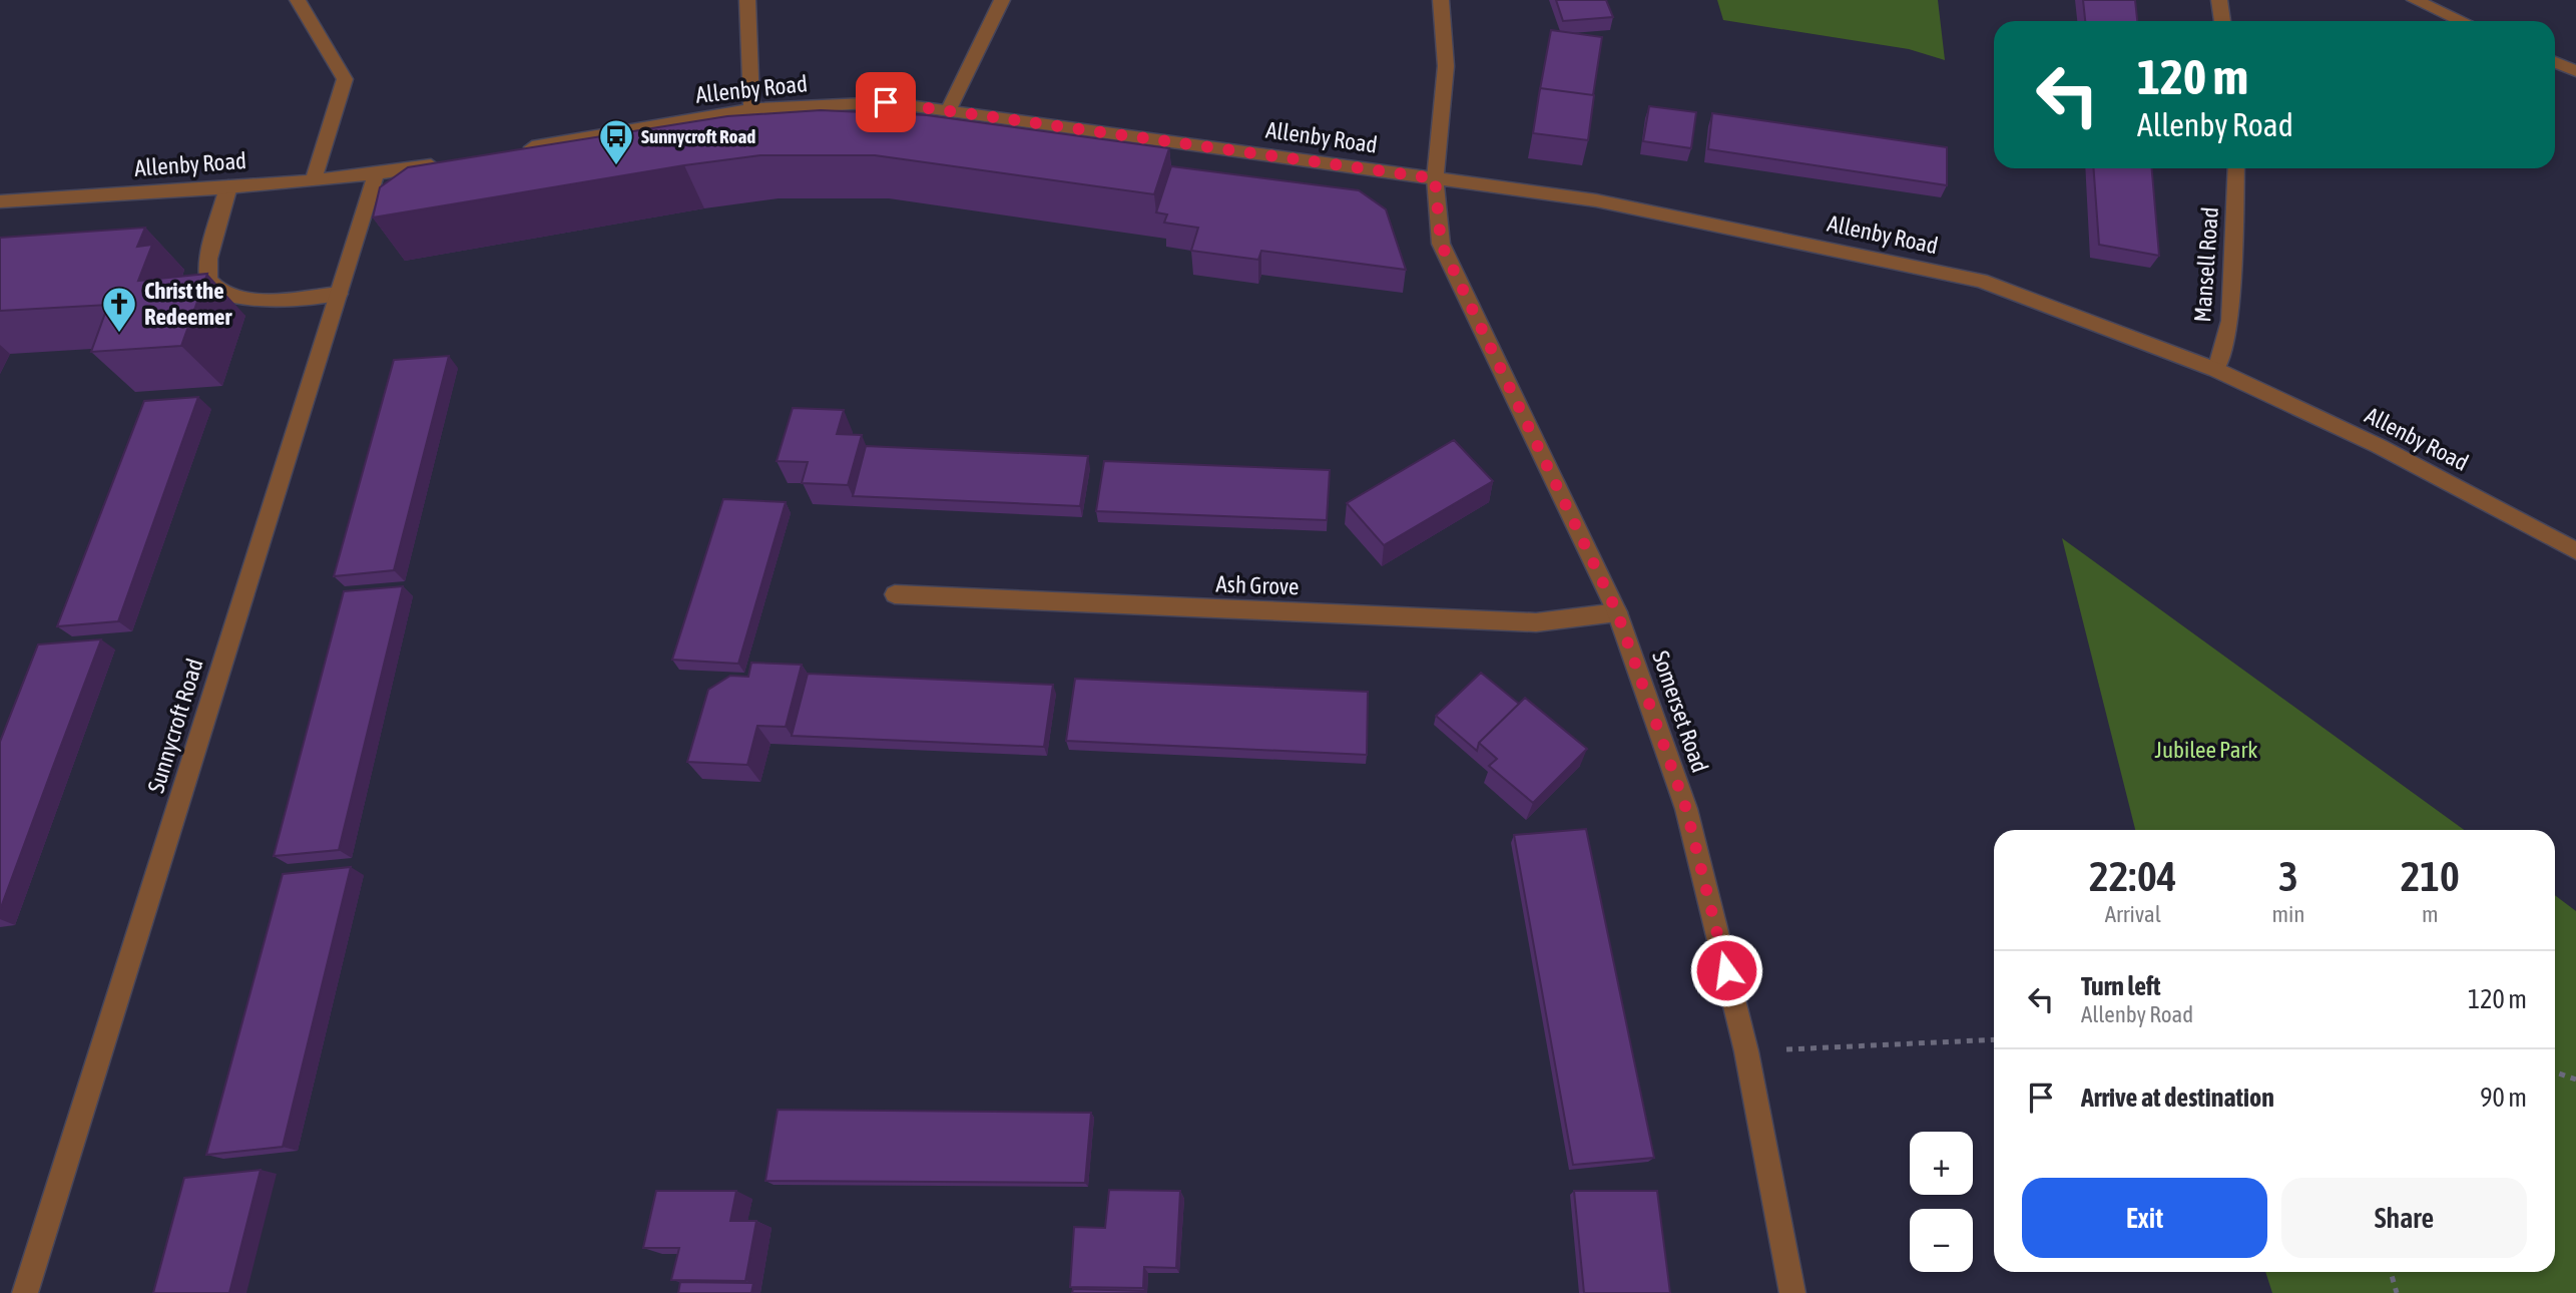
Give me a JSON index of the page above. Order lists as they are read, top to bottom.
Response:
{
  "streets": {
    "street": [
      "Allenby Road",
      "Mansell Road",
      "Ash Grove",
      "Somerset Road",
      "Sunnycroft Road"
    ]
  },
  "crossings": [
    ["Allenby Road", "Mansell Road"],
    ["Allenby Road", "Somerset Road"],
    ["Allenby Road", "Sunnycroft Road"],
    ["Ash Grove", "Somerset Road"]
  ],
  "parks": ["Jubilee Park"],
  "places": {
    "bus stop": ["Sunnycroft Road"],
    "church": ["Christ the Redeemer"]
  },
  "page": {
    "turn": ["120 m", "Allenby Road"],
    "eta": [
      "22:04",
      "Arrival",
      "3",
      "min",
      "210",
      "m"
    ],
    "list": [
      {
        "name": "Turn left",
        "note": "Allenby Road",
        "value": "120 m"
      },
      {
        "name": "Arrive at destination",
        "value": "90 m"
      }
    ],
    "map_buttons": ["+", "−"],
    "buttons": ["Exit", "Share"]
  }
}
